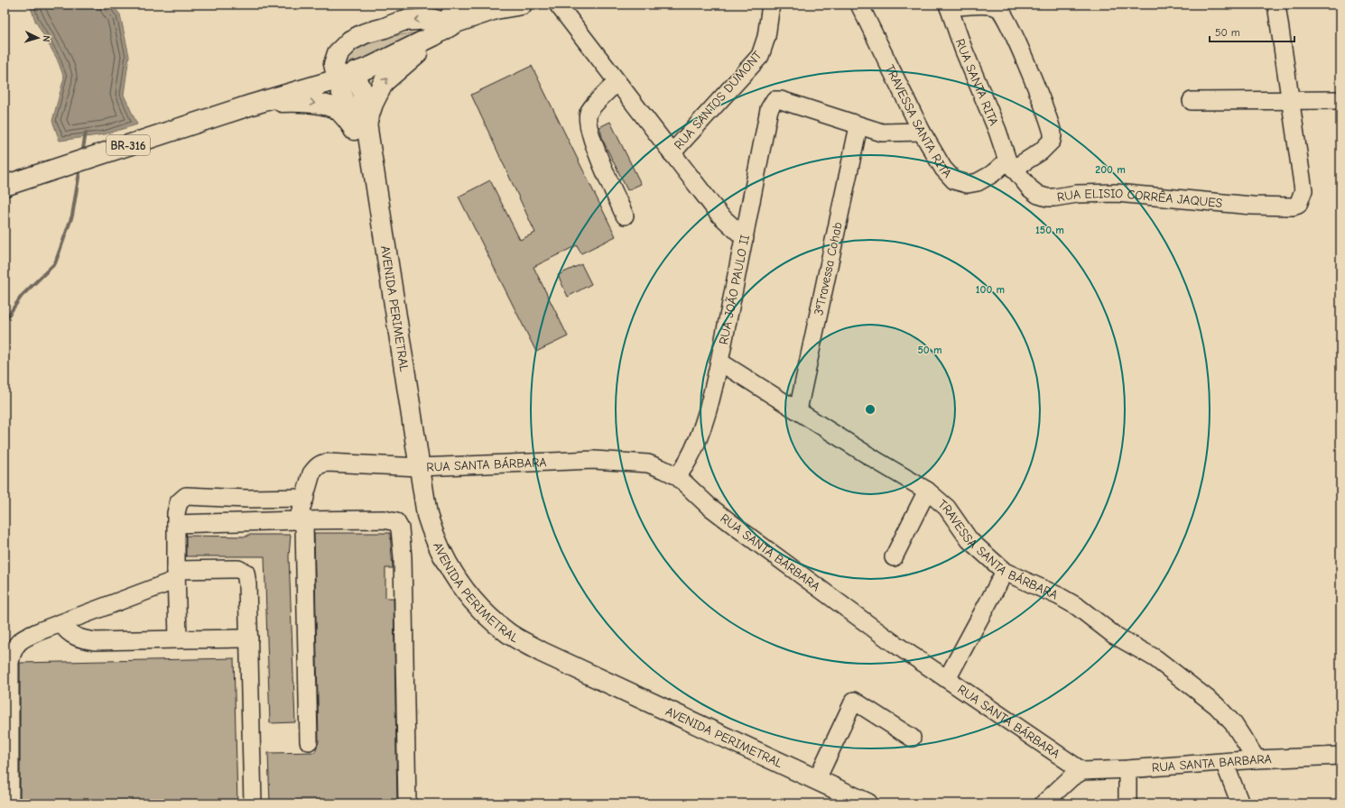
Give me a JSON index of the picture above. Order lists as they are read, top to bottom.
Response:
{
  "streets": {
    "main road": ["BR-316", "AVENIDA PERIMETRAL"],
    "street": [
      "RUA SANTA RITA",
      "RUA SANTOS DUMONT",
      "TRAVESSA SANTA RITA",
      "RUA ELISIO CORRÊA JAQUES",
      "3ªTravessa Cohab",
      "RUA JOÃO PAULO II",
      "RUA SANTA BÁRBARA",
      "TRAVESSA SANTA BÁRBARA",
      "RUA SANTA BARBARA"
    ]
  },
  "crossings": [
    ["RUA SANTA RITA", "TRAVESSA SANTA RITA"],
    ["RUA SANTA RITA", "RUA ELISIO CORRÊA JAQUES"],
    ["TRAVESSA SANTA RITA", "RUA ELISIO CORRÊA JAQUES"],
    ["3ªTravessa Cohab", "RUA JOÃO PAULO II"],
    ["3ªTravessa Cohab", "TRAVESSA SANTA BÁRBARA"],
    ["RUA JOÃO PAULO II", "RUA SANTA BÁRBARA"],
    ["RUA JOÃO PAULO II", "TRAVESSA SANTA BÁRBARA"],
    ["AVENIDA PERIMETRAL", "RUA SANTA BÁRBARA"],
    ["RUA SANTA BÁRBARA", "RUA SANTA BARBARA"],
    ["TRAVESSA SANTA BÁRBARA", "RUA SANTA BARBARA"]
  ],
  "scale_bar": "50 m",
  "north": "right",
  "rings": [
    "200 m",
    "150 m",
    "100 m",
    "50 m"
  ]
}
